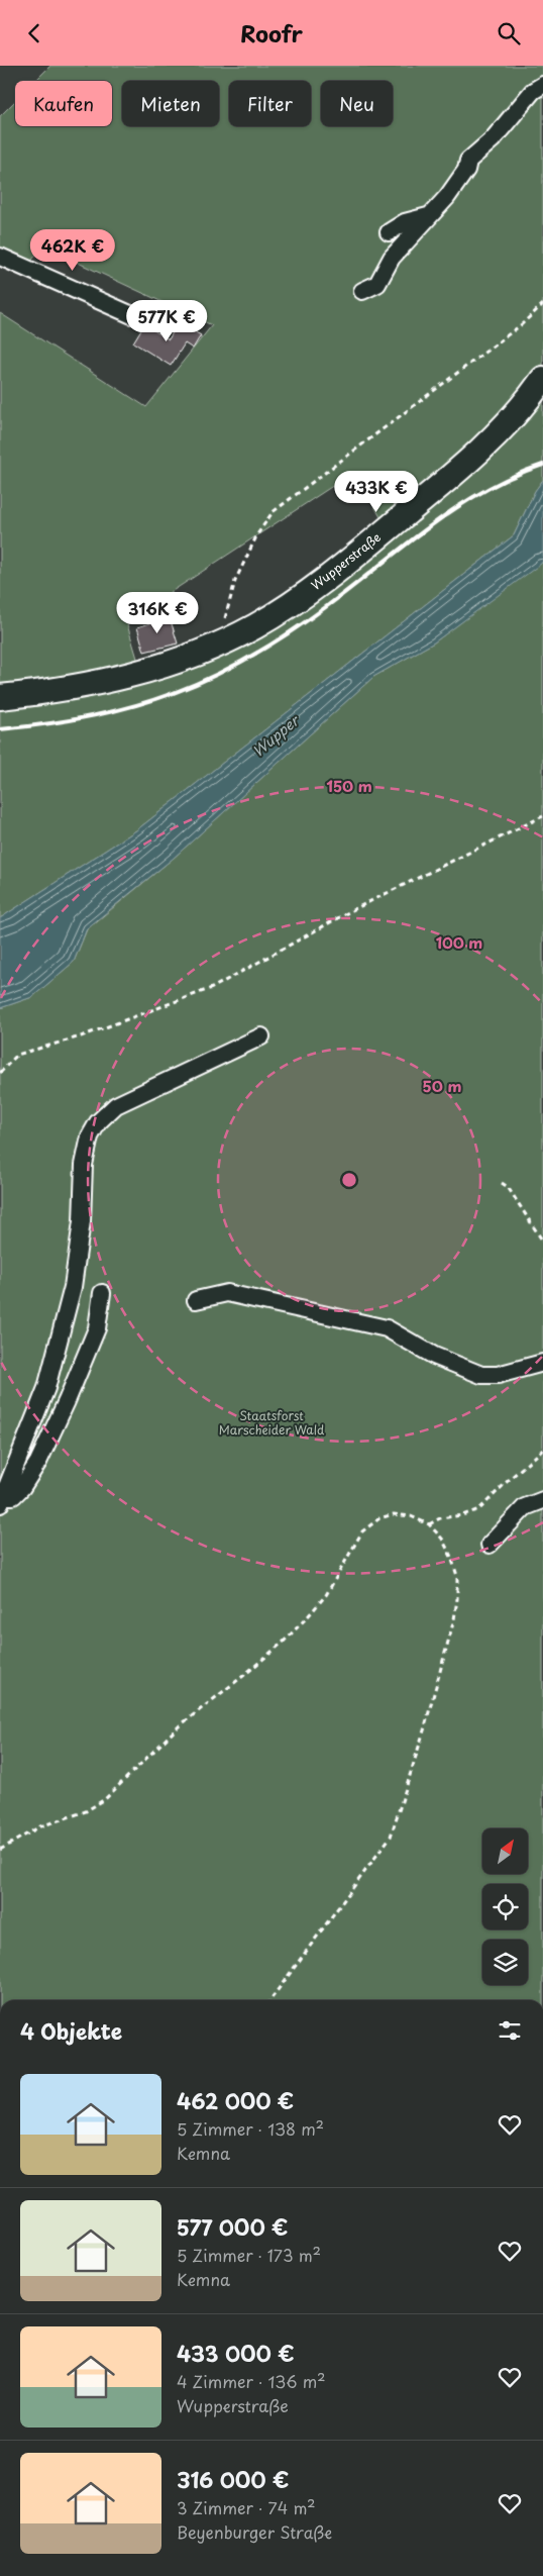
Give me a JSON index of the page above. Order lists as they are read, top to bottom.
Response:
{
  "streets": {
    "main road": ["Wupperstraße"]
  },
  "water": ["Wupper"],
  "parks": ["Staatsforst Marscheider Wald"],
  "north": "top right",
  "page": {
    "header": "Roofr",
    "chip": [
      "Kaufen",
      "Mieten",
      "Filter",
      "Neu"
    ],
    "price": [
      "462K €",
      "577K €",
      "433K €",
      "316K €"
    ],
    "heading": "4 Objekte",
    "list": [
      {
        "name": "462 000 €",
        "note": "5 Zimmer · 138 m² · Kemna"
      },
      {
        "name": "577 000 €",
        "note": "5 Zimmer · 173 m² · Kemna"
      },
      {
        "name": "433 000 €",
        "note": "4 Zimmer · 136 m² · Wupperstraße"
      },
      {
        "name": "316 000 €",
        "note": "3 Zimmer · 74 m² · Beyenburger Straße"
      }
    ]
  },
  "rings": ["150 m", "100 m", "50 m"]
}
